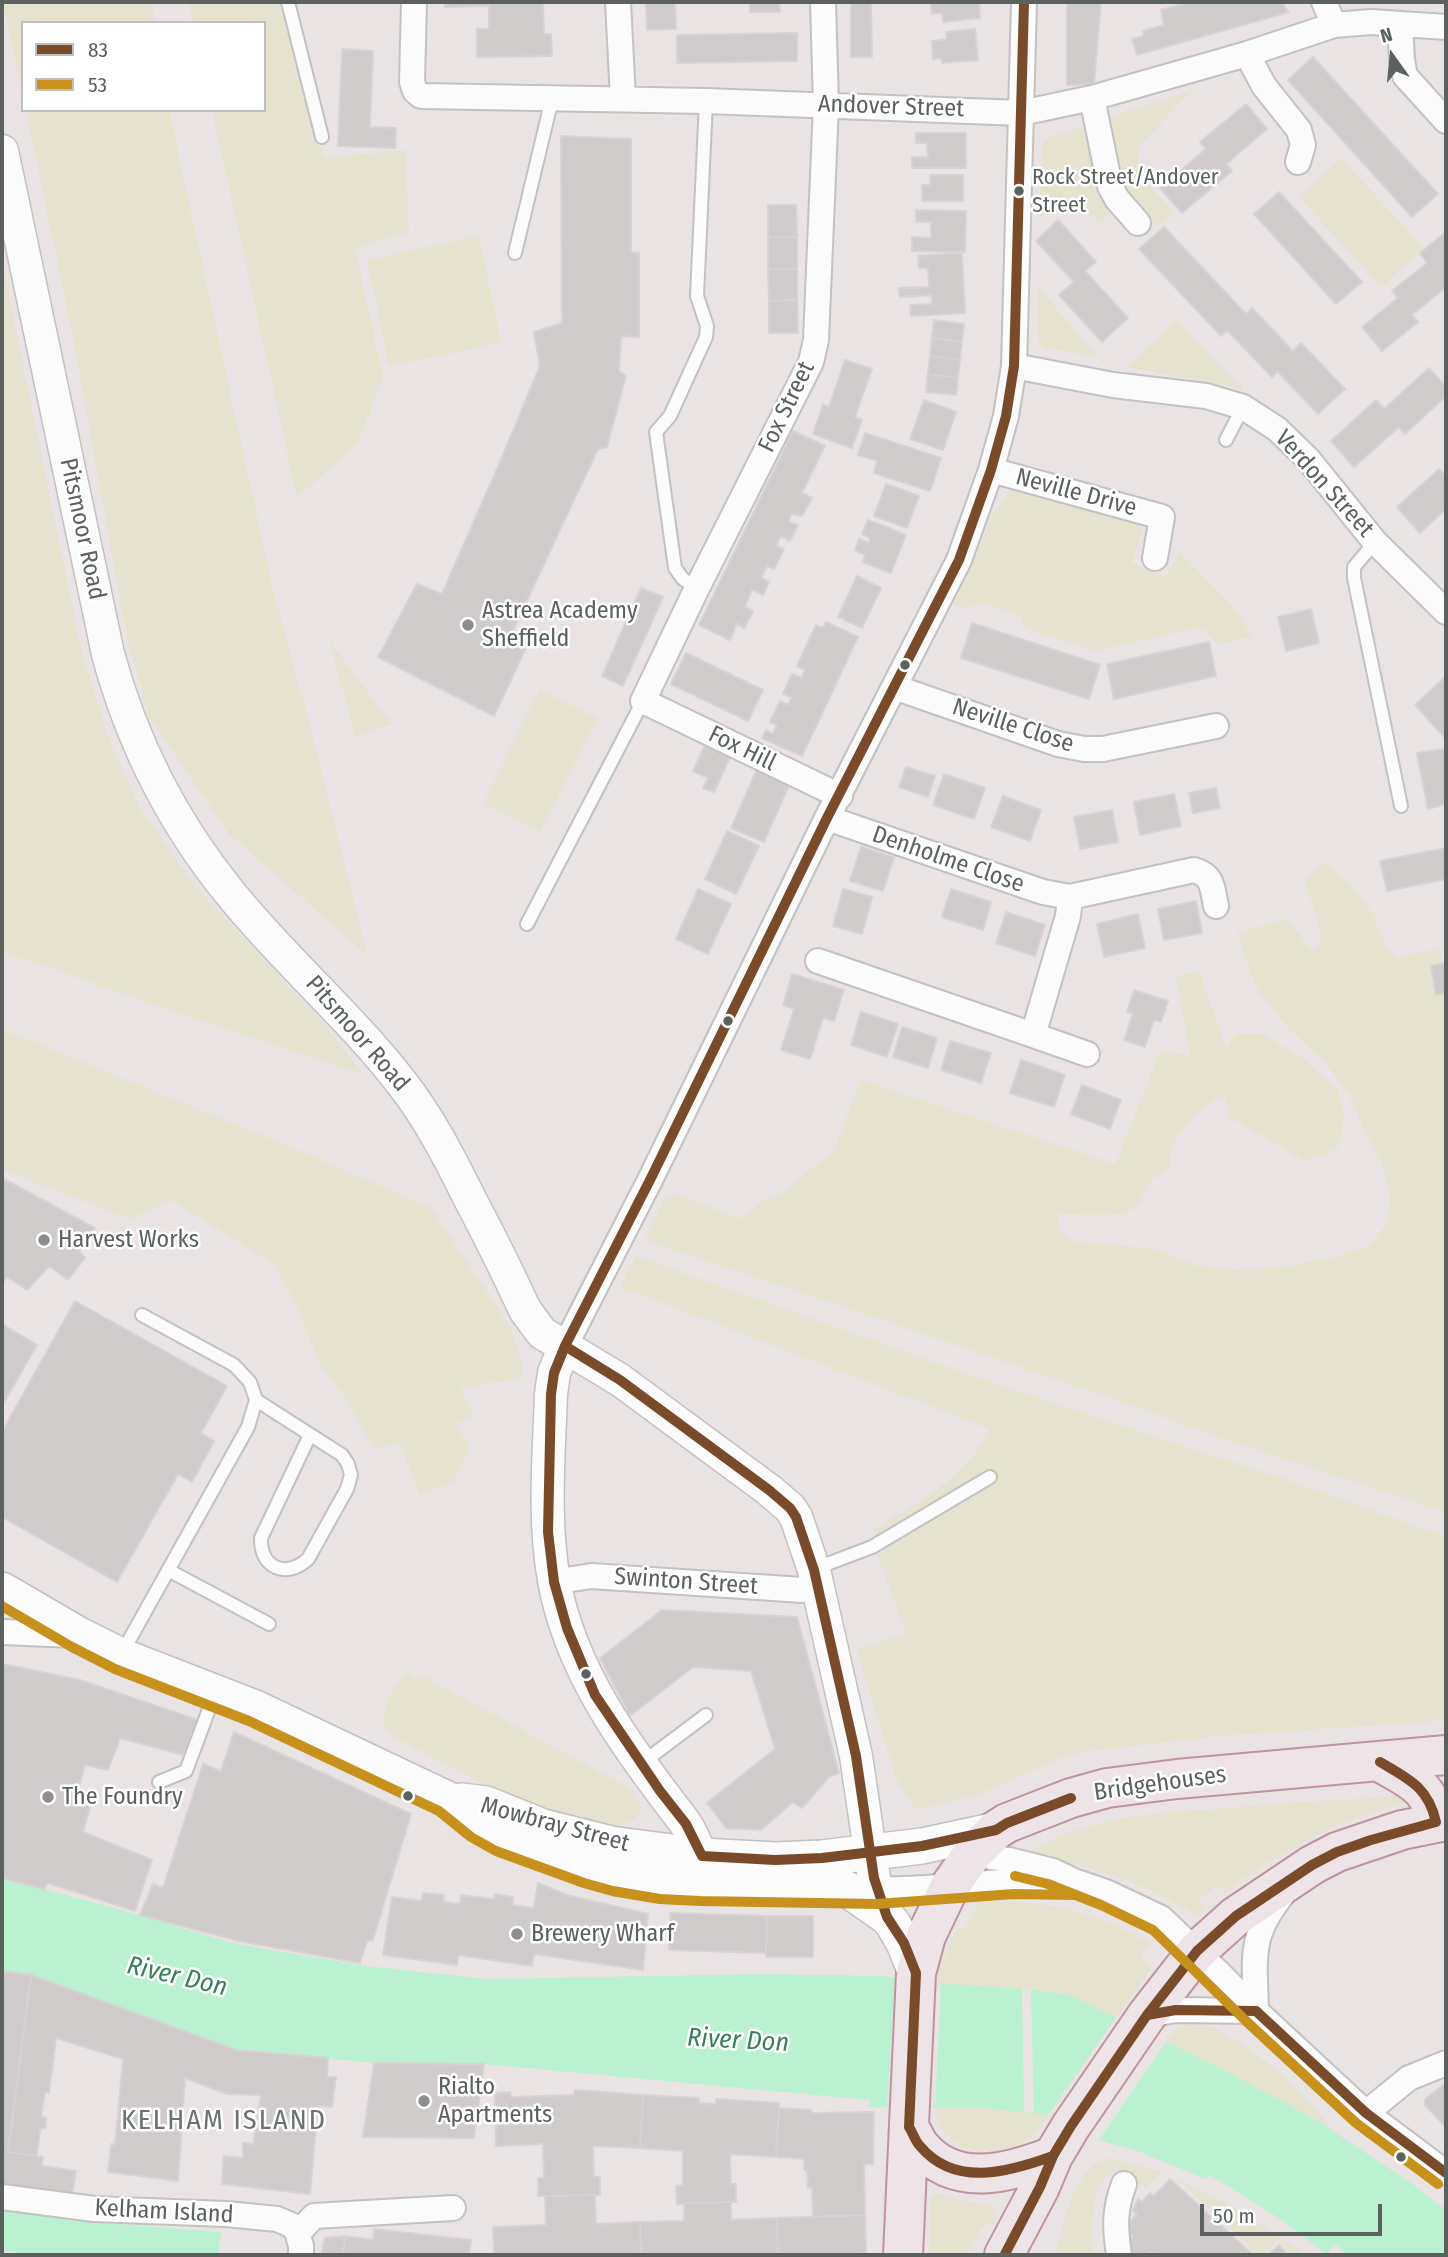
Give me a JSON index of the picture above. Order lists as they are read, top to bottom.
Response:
{
  "streets": {
    "highway": ["Bridgehouses"],
    "main road": ["Mowbray Street"],
    "street": [
      "Andover Street",
      "Fox Street",
      "Verdon Street",
      "Neville Drive",
      "Pitsmoor Road",
      "Neville Close",
      "Fox Hill",
      "Denholme Close",
      "Swinton Street",
      "Kelham Island"
    ]
  },
  "crossings": [
    ["Andover Street", "Fox Street"],
    ["Fox Street", "Fox Hill"],
    ["Pitsmoor Road", "Swinton Street"],
    ["Pitsmoor Road", "Mowbray Street"],
    ["Bridgehouses", "Mowbray Street"]
  ],
  "districts": ["KELHAM ISLAND"],
  "water": ["River Don"],
  "places": [
    "Rock Street/Andover Street",
    "Astrea Academy Sheffield",
    "Harvest Works",
    "The Foundry",
    "Brewery Wharf",
    "Rialto Apartments"
  ],
  "lines": ["transit line 83", "transit line 53"],
  "legend": ["83", "53"],
  "scale_bar": "50 m",
  "north": "top"
}
